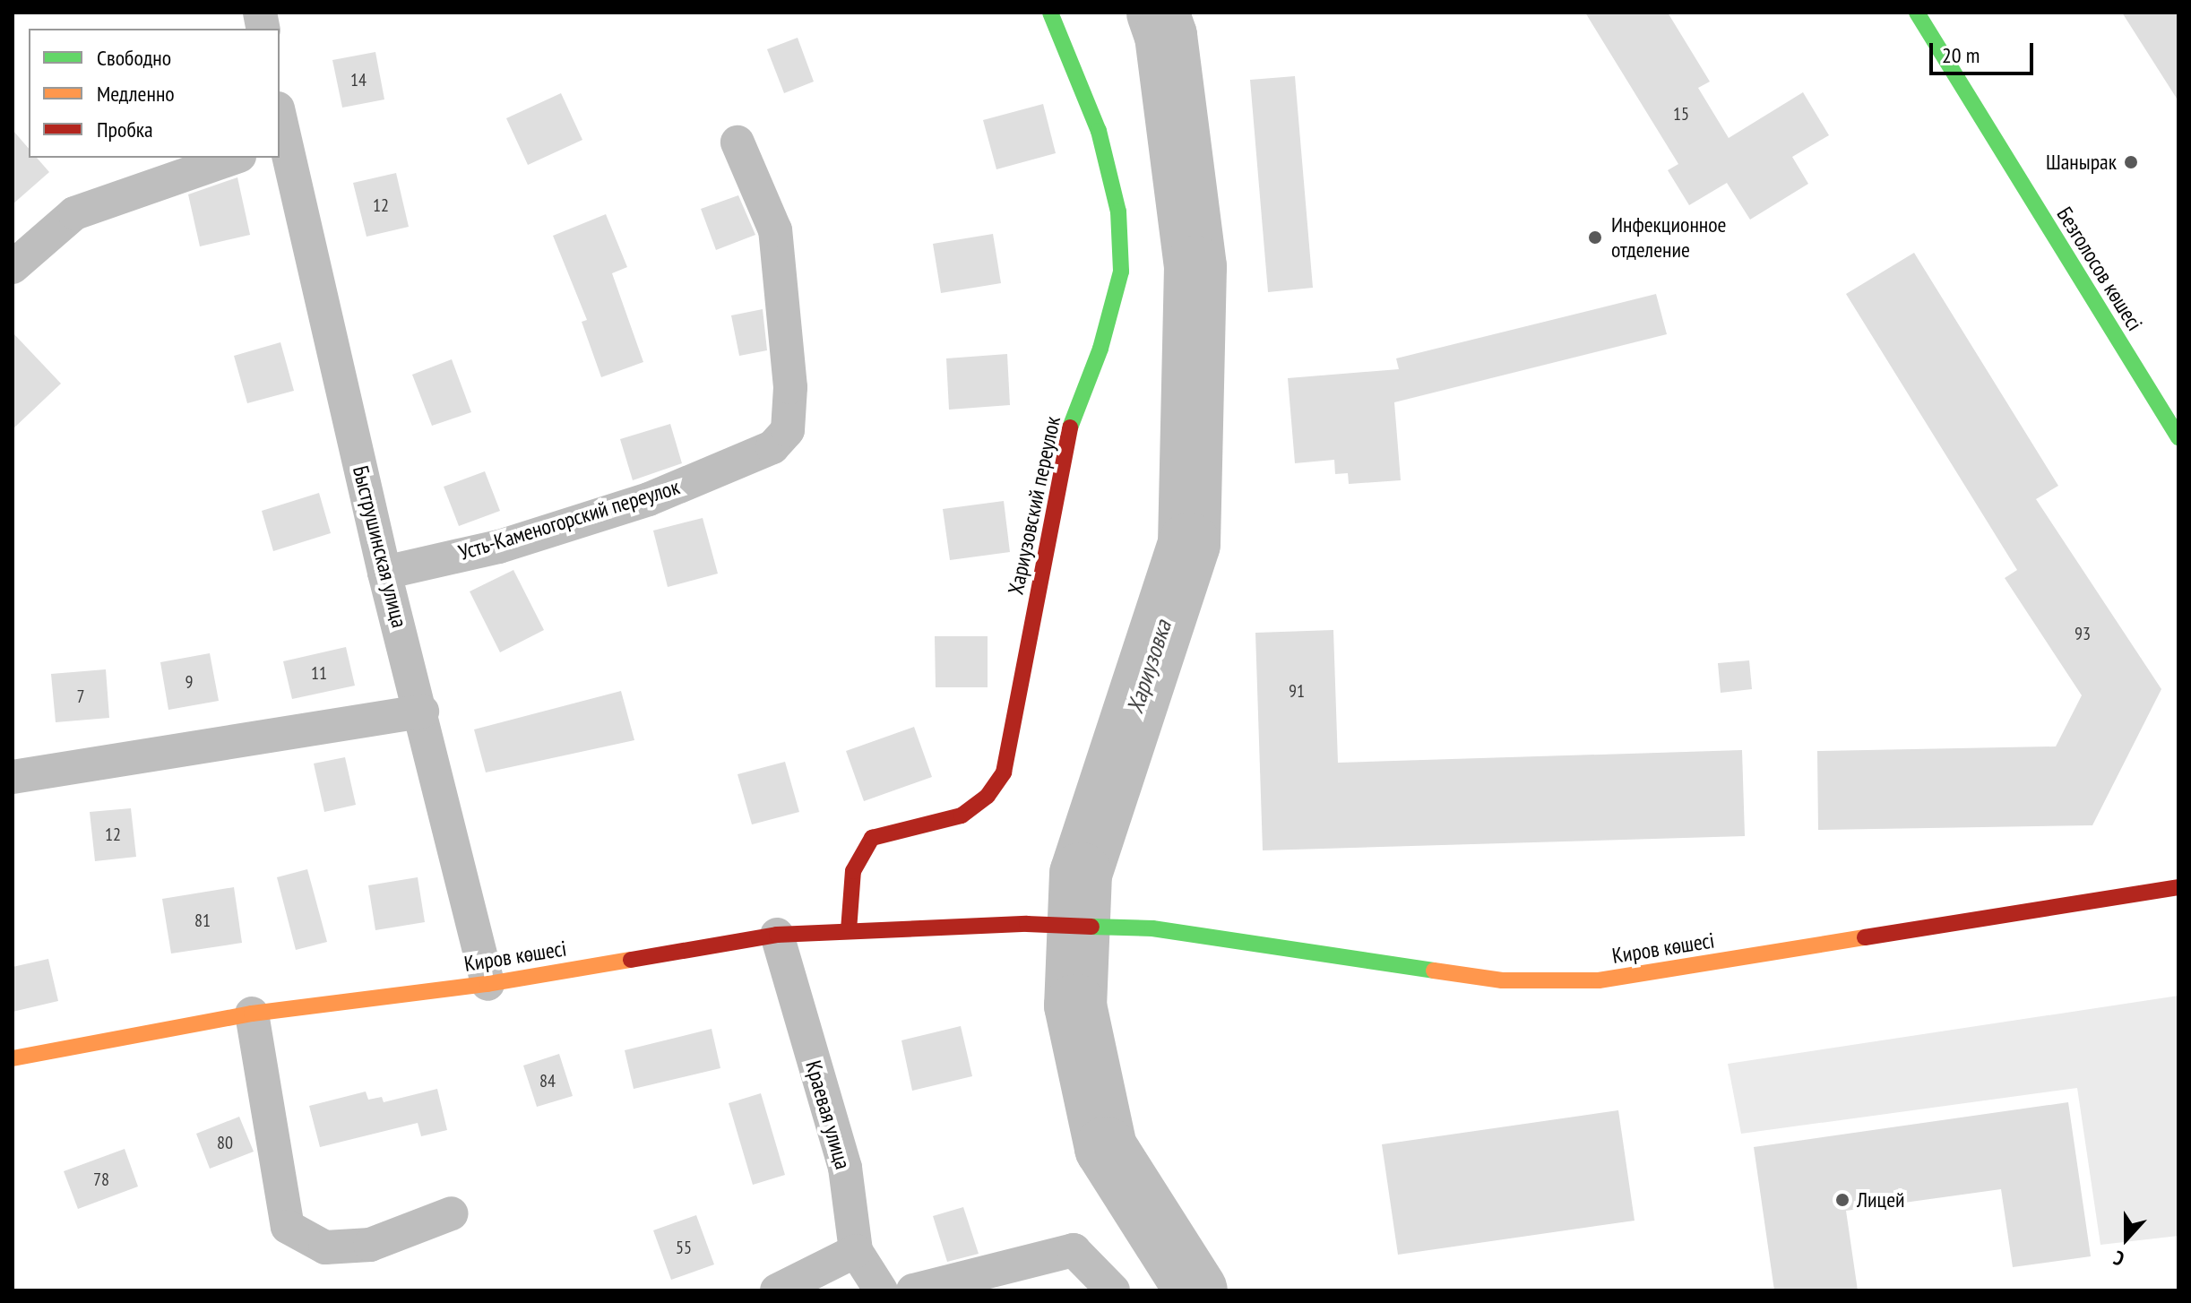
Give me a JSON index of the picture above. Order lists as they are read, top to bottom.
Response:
{
  "streets": {
    "street": [
      "Безголосов көшесі",
      "Хариузовский переулок",
      "Усть-Каменогорский переулок",
      "Быструшинская улица",
      "Киров көшесі",
      "Краевая улица"
    ]
  },
  "crossings": [
    ["Хариузовский переулок", "Киров көшесі"],
    ["Усть-Каменогорский переулок", "Быструшинская улица"],
    ["Быструшинская улица", "Киров көшесі"],
    ["Киров көшесі", "Краевая улица"]
  ],
  "water": ["Хариузовка"],
  "places": ["Шанырак", "Инфекционное отделение", "Лицей"],
  "house_numbers": [
    "14",
    "15",
    "12",
    "93",
    "11",
    "9",
    "91",
    "7",
    "12",
    "81",
    "84",
    "80",
    "78",
    "55"
  ],
  "legend": ["Свободно", "Медленно", "Пробка"],
  "scale_bar": "20 m",
  "north": "bottom"
}
